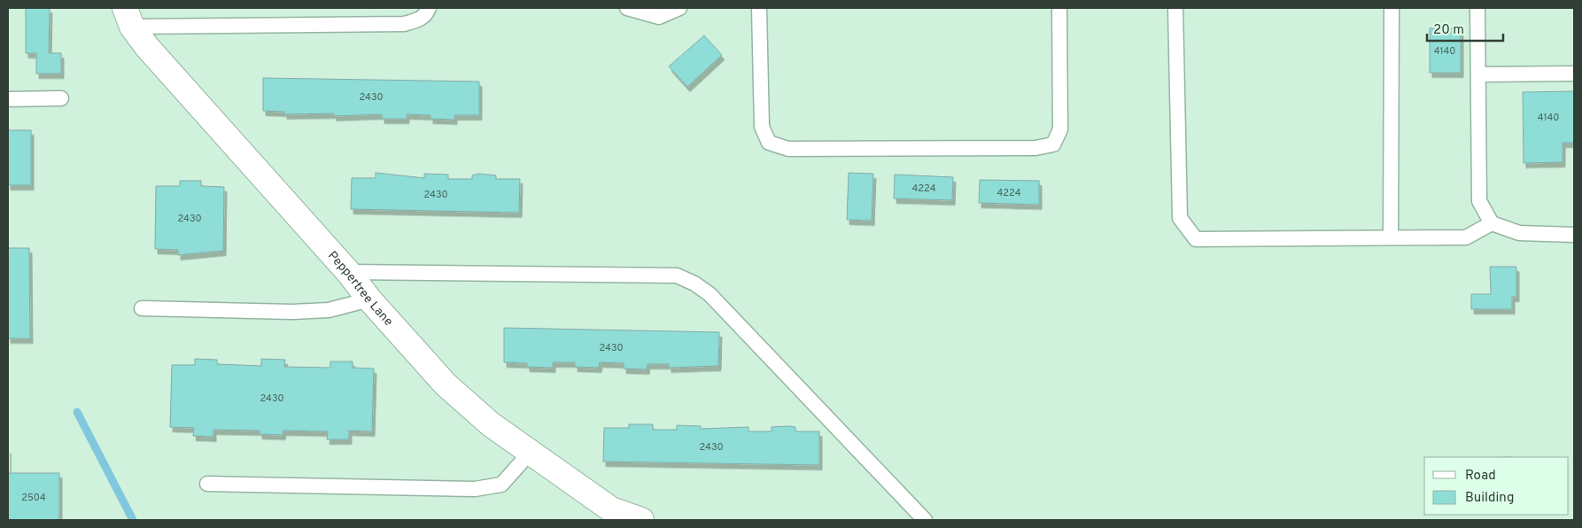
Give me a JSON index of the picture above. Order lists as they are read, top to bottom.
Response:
{
  "streets": {
    "street": ["Peppertree Lane"]
  },
  "house_numbers": [
    "4140",
    "2430",
    "4140",
    "4224",
    "4224",
    "2430",
    "2430",
    "2430",
    "2430",
    "2430",
    "2504"
  ],
  "legend": ["Road", "Building"],
  "scale_bar": "20 m"
}
